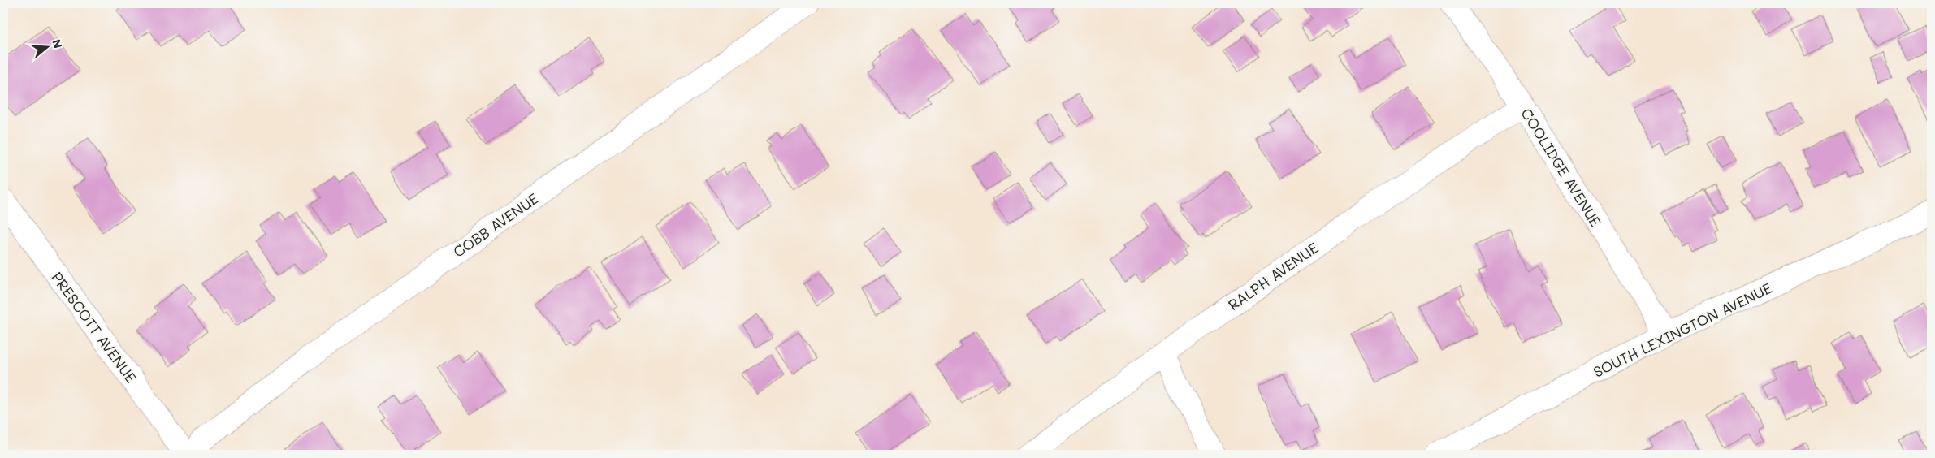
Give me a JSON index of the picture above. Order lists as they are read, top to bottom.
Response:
{
  "streets": {
    "street": [
      "COOLIDGE AVENUE",
      "COBB AVENUE",
      "RALPH AVENUE",
      "PRESCOTT AVENUE",
      "SOUTH LEXINGTON AVENUE"
    ]
  },
  "crossings": [
    ["COOLIDGE AVENUE", "RALPH AVENUE"],
    ["COOLIDGE AVENUE", "SOUTH LEXINGTON AVENUE"]
  ],
  "north": "right"
}
